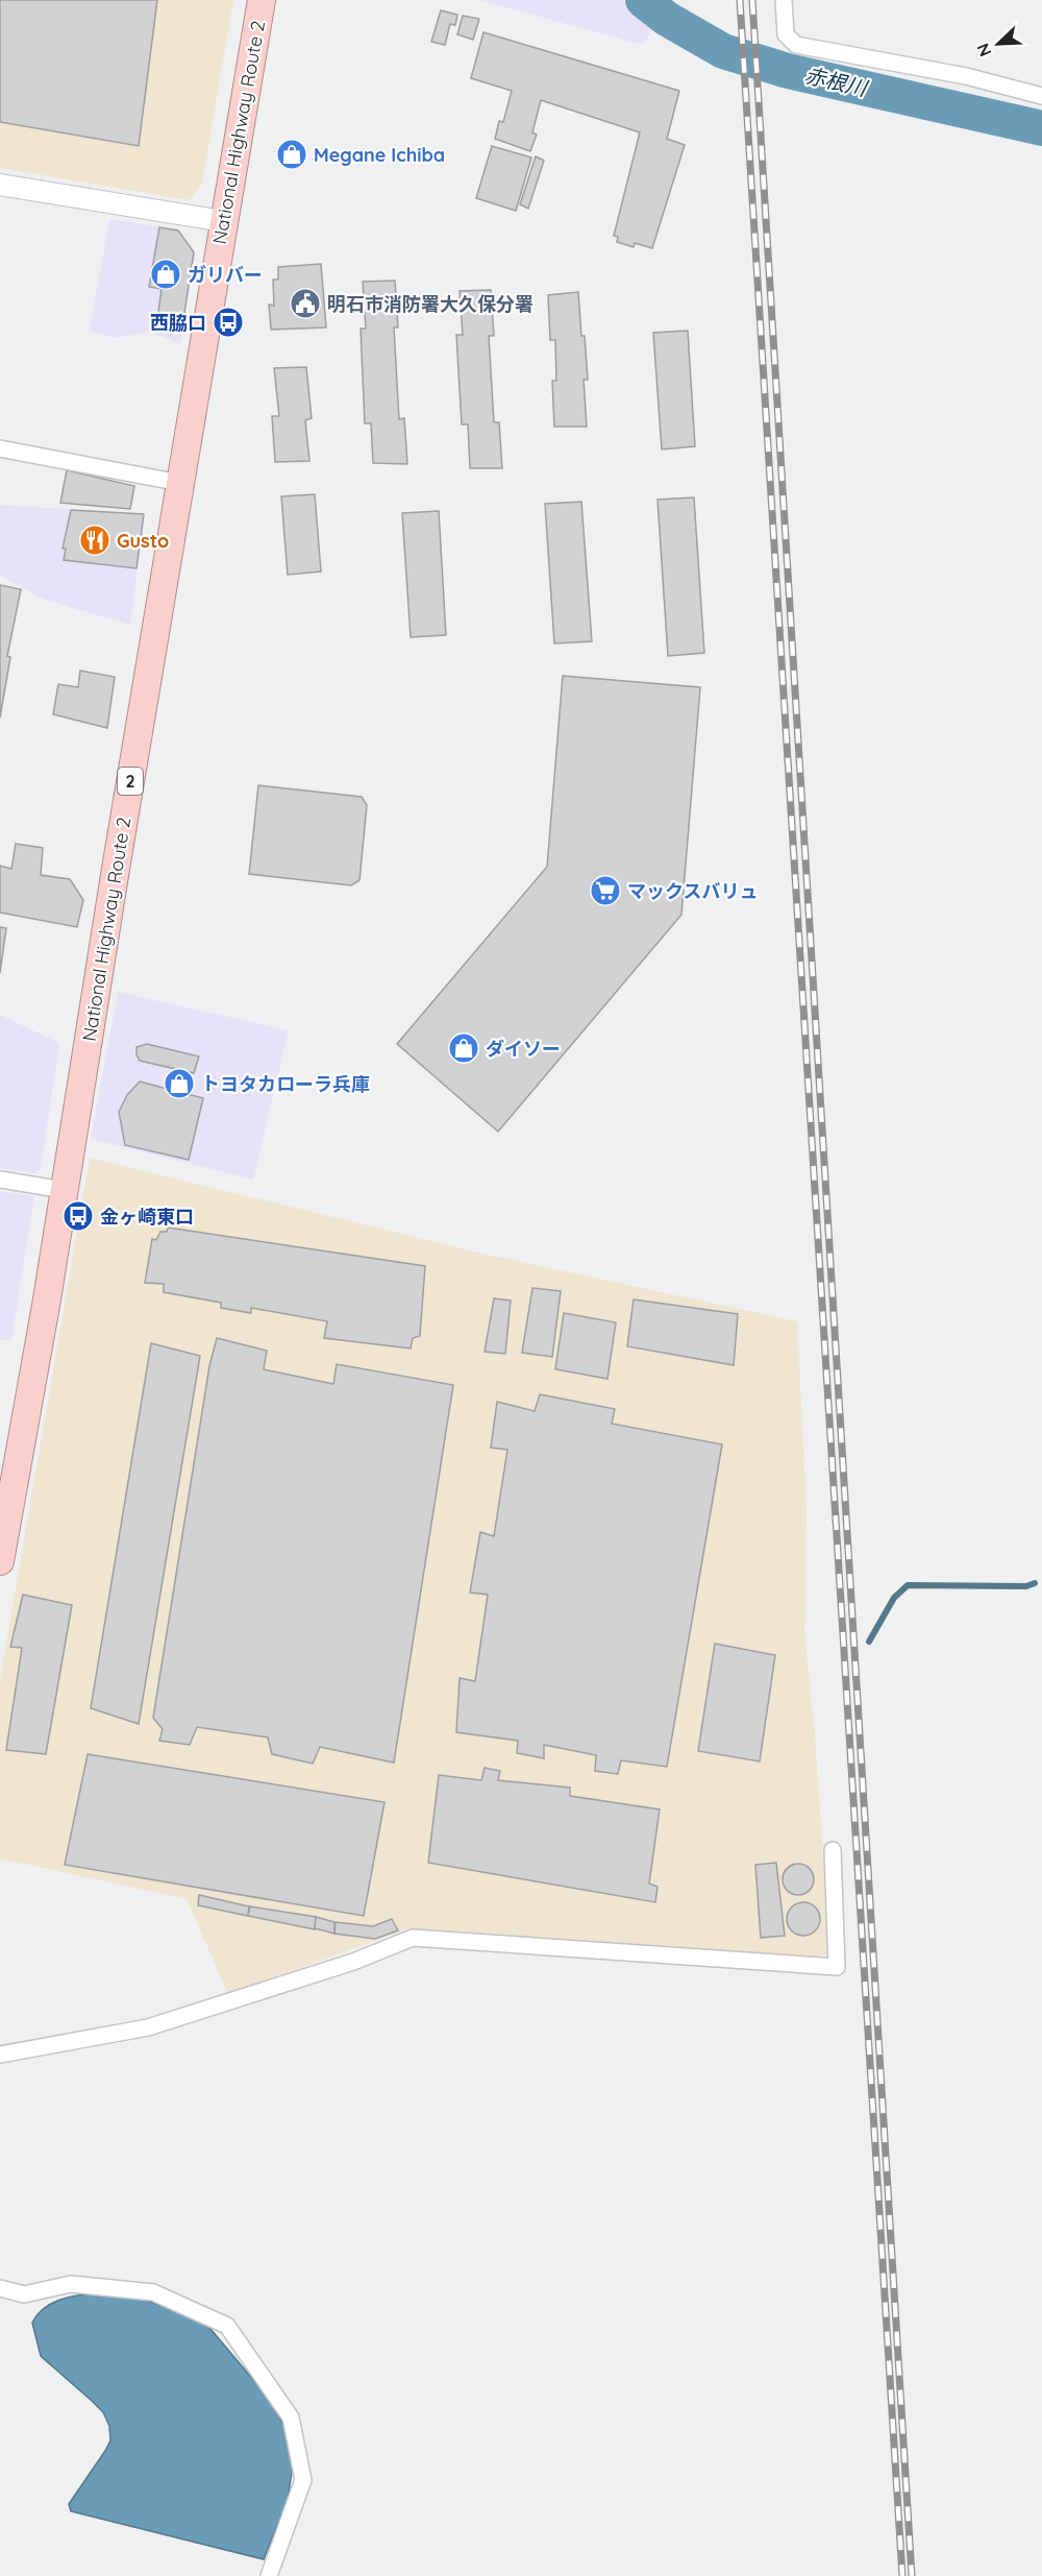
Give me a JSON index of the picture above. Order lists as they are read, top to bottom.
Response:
{
  "streets": {
    "highway": ["National Highway Route 2", "2"]
  },
  "water": ["赤根川"],
  "places": {
    "shop": [
      "Megane Ichiba",
      "ガリバー",
      "ダイソー",
      "トヨタカローラ兵庫"
    ],
    "public building": ["明石市消防署大久保分署"],
    "bus stop": ["西脇口", "金ヶ崎東口"],
    "restaurant": ["Gusto"],
    "supermarket": ["マックスバリュ"]
  },
  "north": "bottom left"
}
